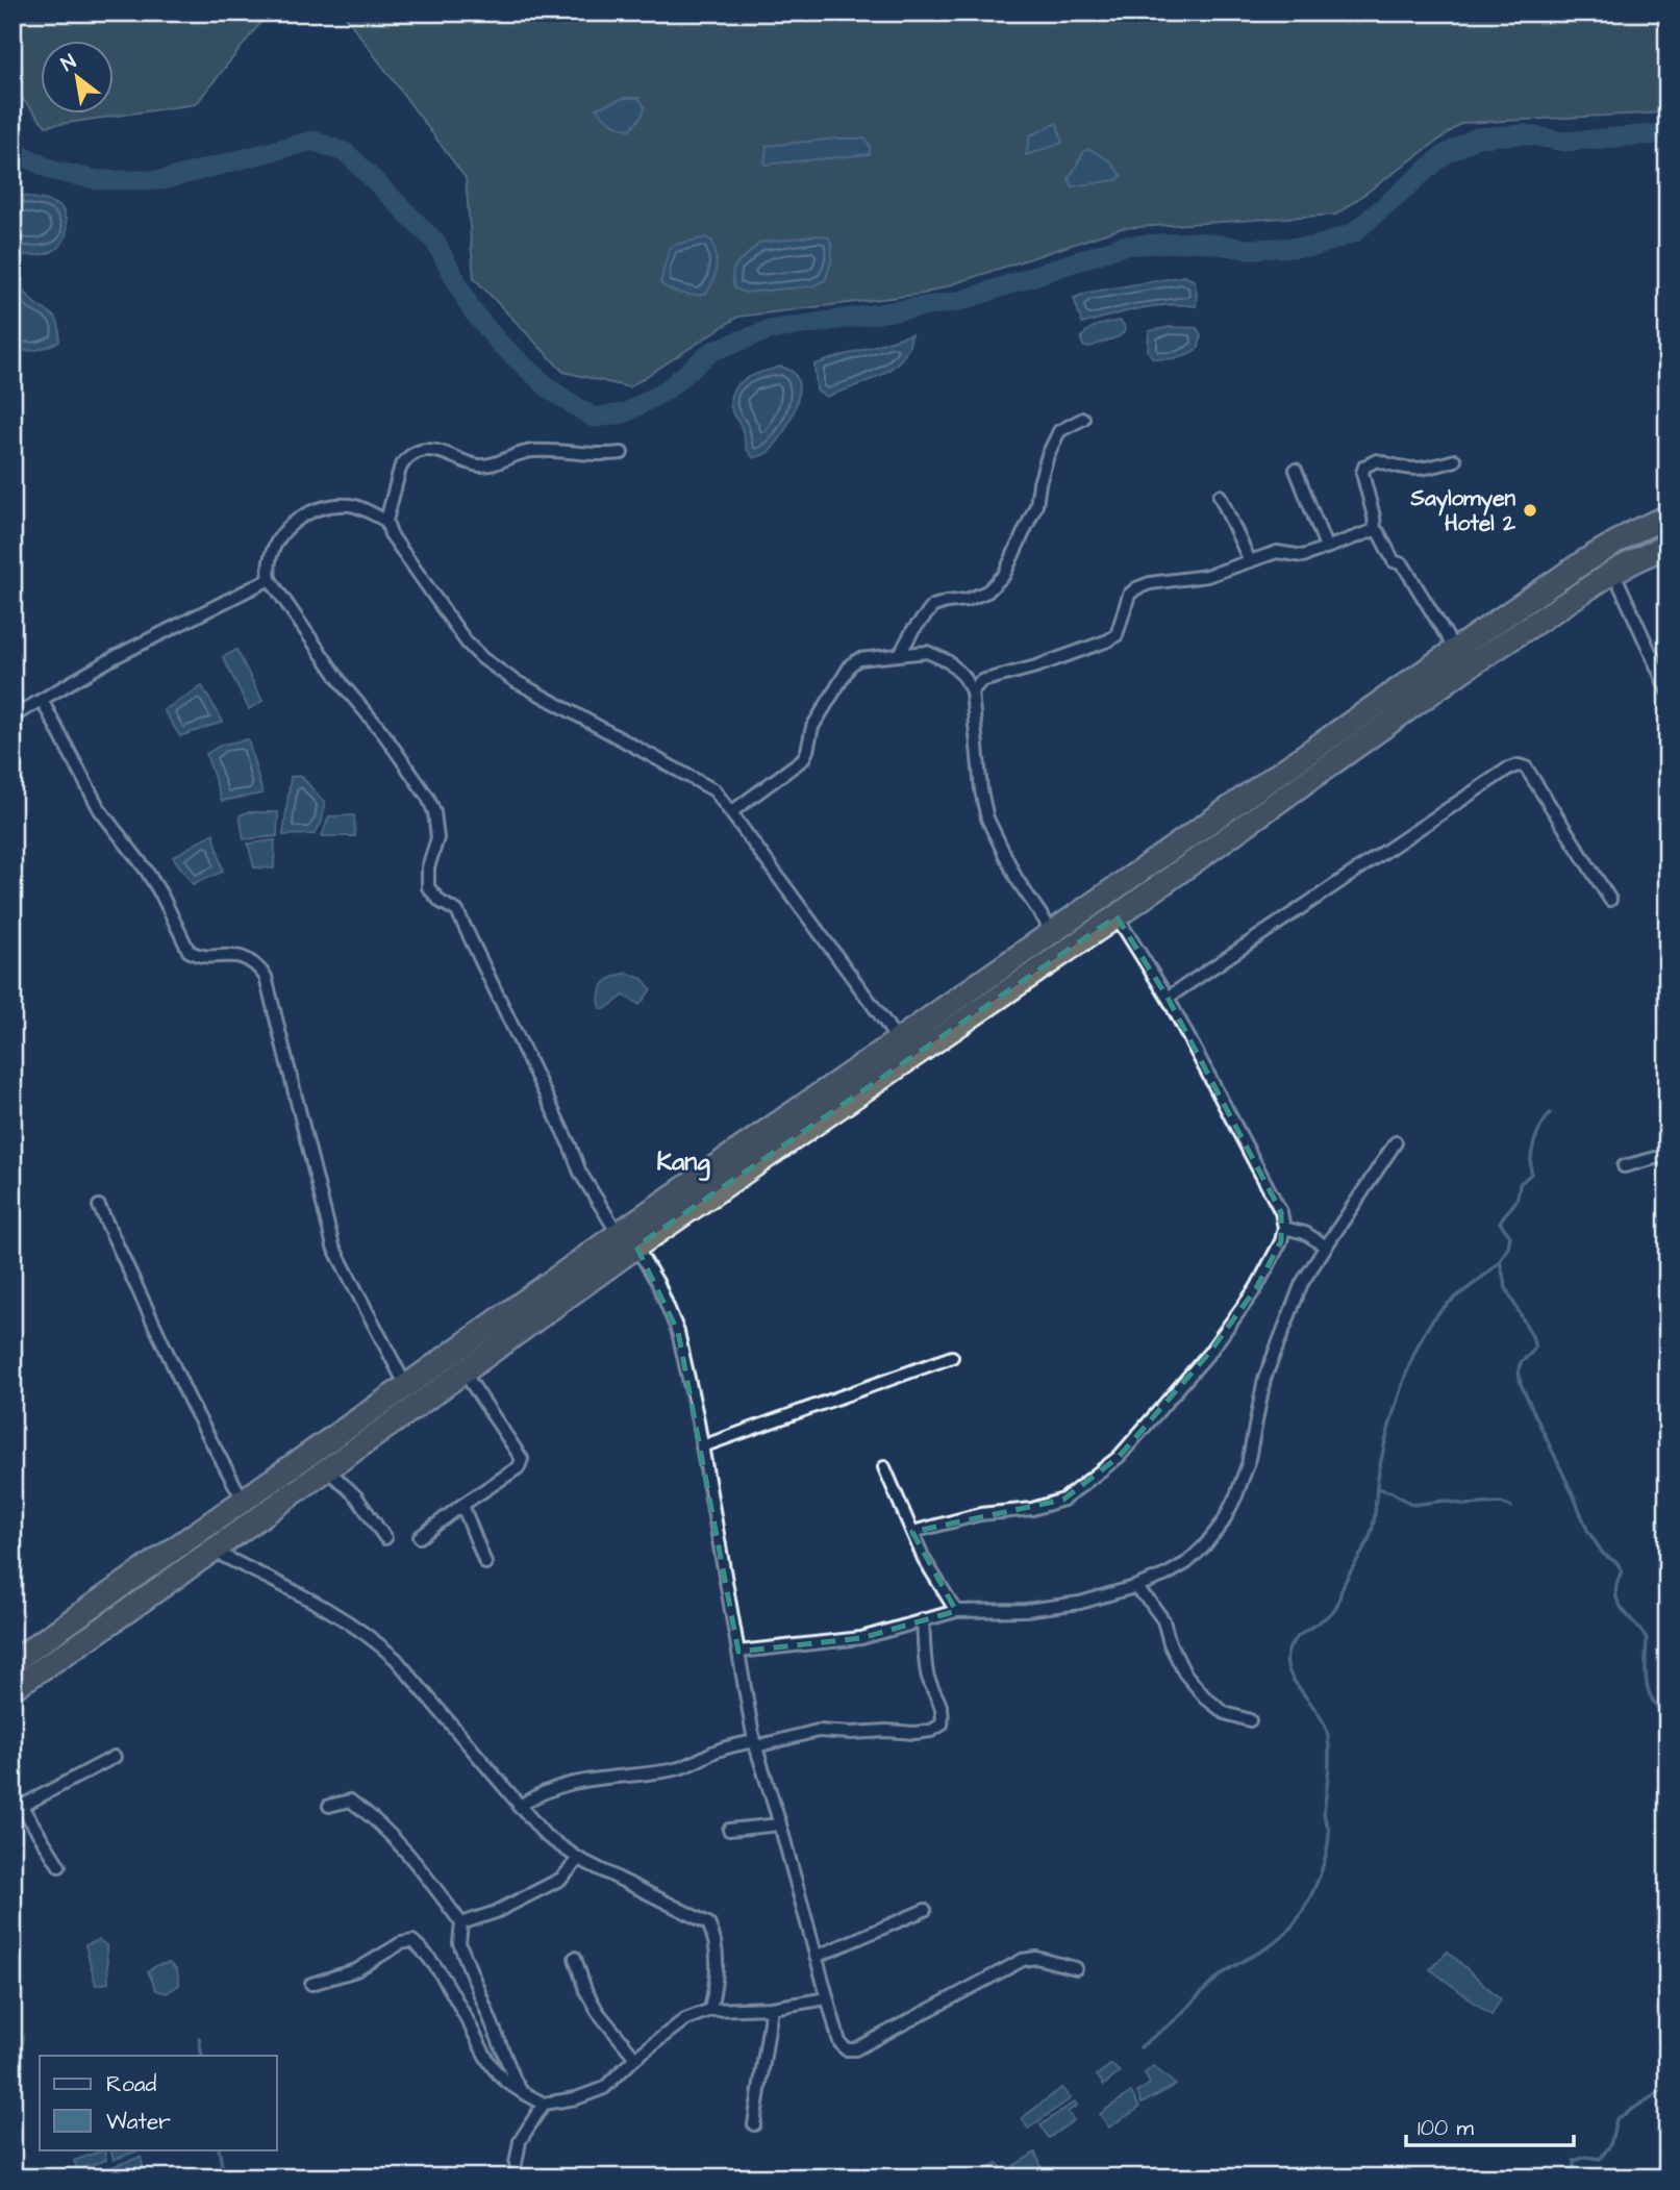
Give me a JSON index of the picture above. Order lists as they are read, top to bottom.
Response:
{
  "districts": ["Kang"],
  "places": ["Saylomyen Hotel 2"],
  "legend": ["Road", "Water"],
  "scale_bar": "100 m",
  "north": "top left"
}
